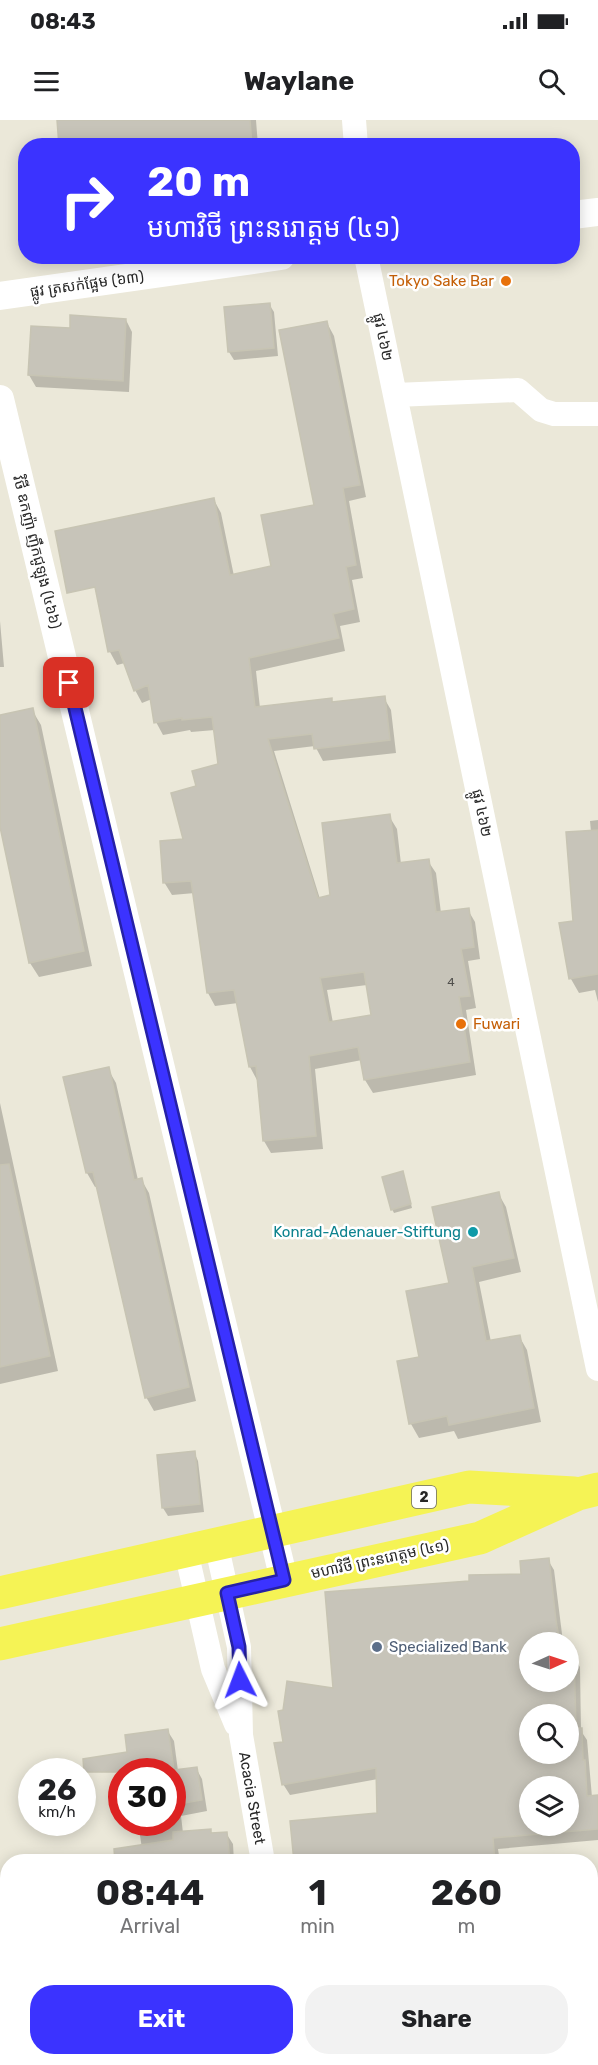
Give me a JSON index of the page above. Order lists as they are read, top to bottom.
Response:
{
  "streets": {
    "main road": ["2", "មហាវិថី ព្រះនរោត្តម (៤១)"],
    "street": [
      "ផ្លូវ ត្រសក់ផ្អែម (៦៣)",
      "ផ្លូវ ៤៦២",
      "វិថី ឧកញ៉ា ញឹកជូឡុង (៤៦៦)",
      "Acacia Street"
    ]
  },
  "crossings": [
    ["វិថី ឧកញ៉ា ញឹកជូឡុង (៤៦៦)", "មហាវិថី ព្រះនរោត្តម (៤១)"],
    ["មហាវិថី ព្រះនរោត្តម (៤១)", "Acacia Street"]
  ],
  "places": [
    "Tokyo Sake Bar",
    "Fuwari",
    "Konrad-Adenauer-Stiftung",
    "Specialized Bank"
  ],
  "house_numbers": ["4"],
  "north": "right",
  "page": {
    "status": "08:43",
    "header": "Waylane",
    "turn": ["20 m", "មហាវិថី ព្រះនរោត្តម (៤១)"],
    "speed": "26 km/h",
    "limit": "30",
    "eta": [
      "08:44",
      "Arrival",
      "1",
      "min",
      "260",
      "m"
    ],
    "buttons": ["Exit", "Share"]
  }
}
